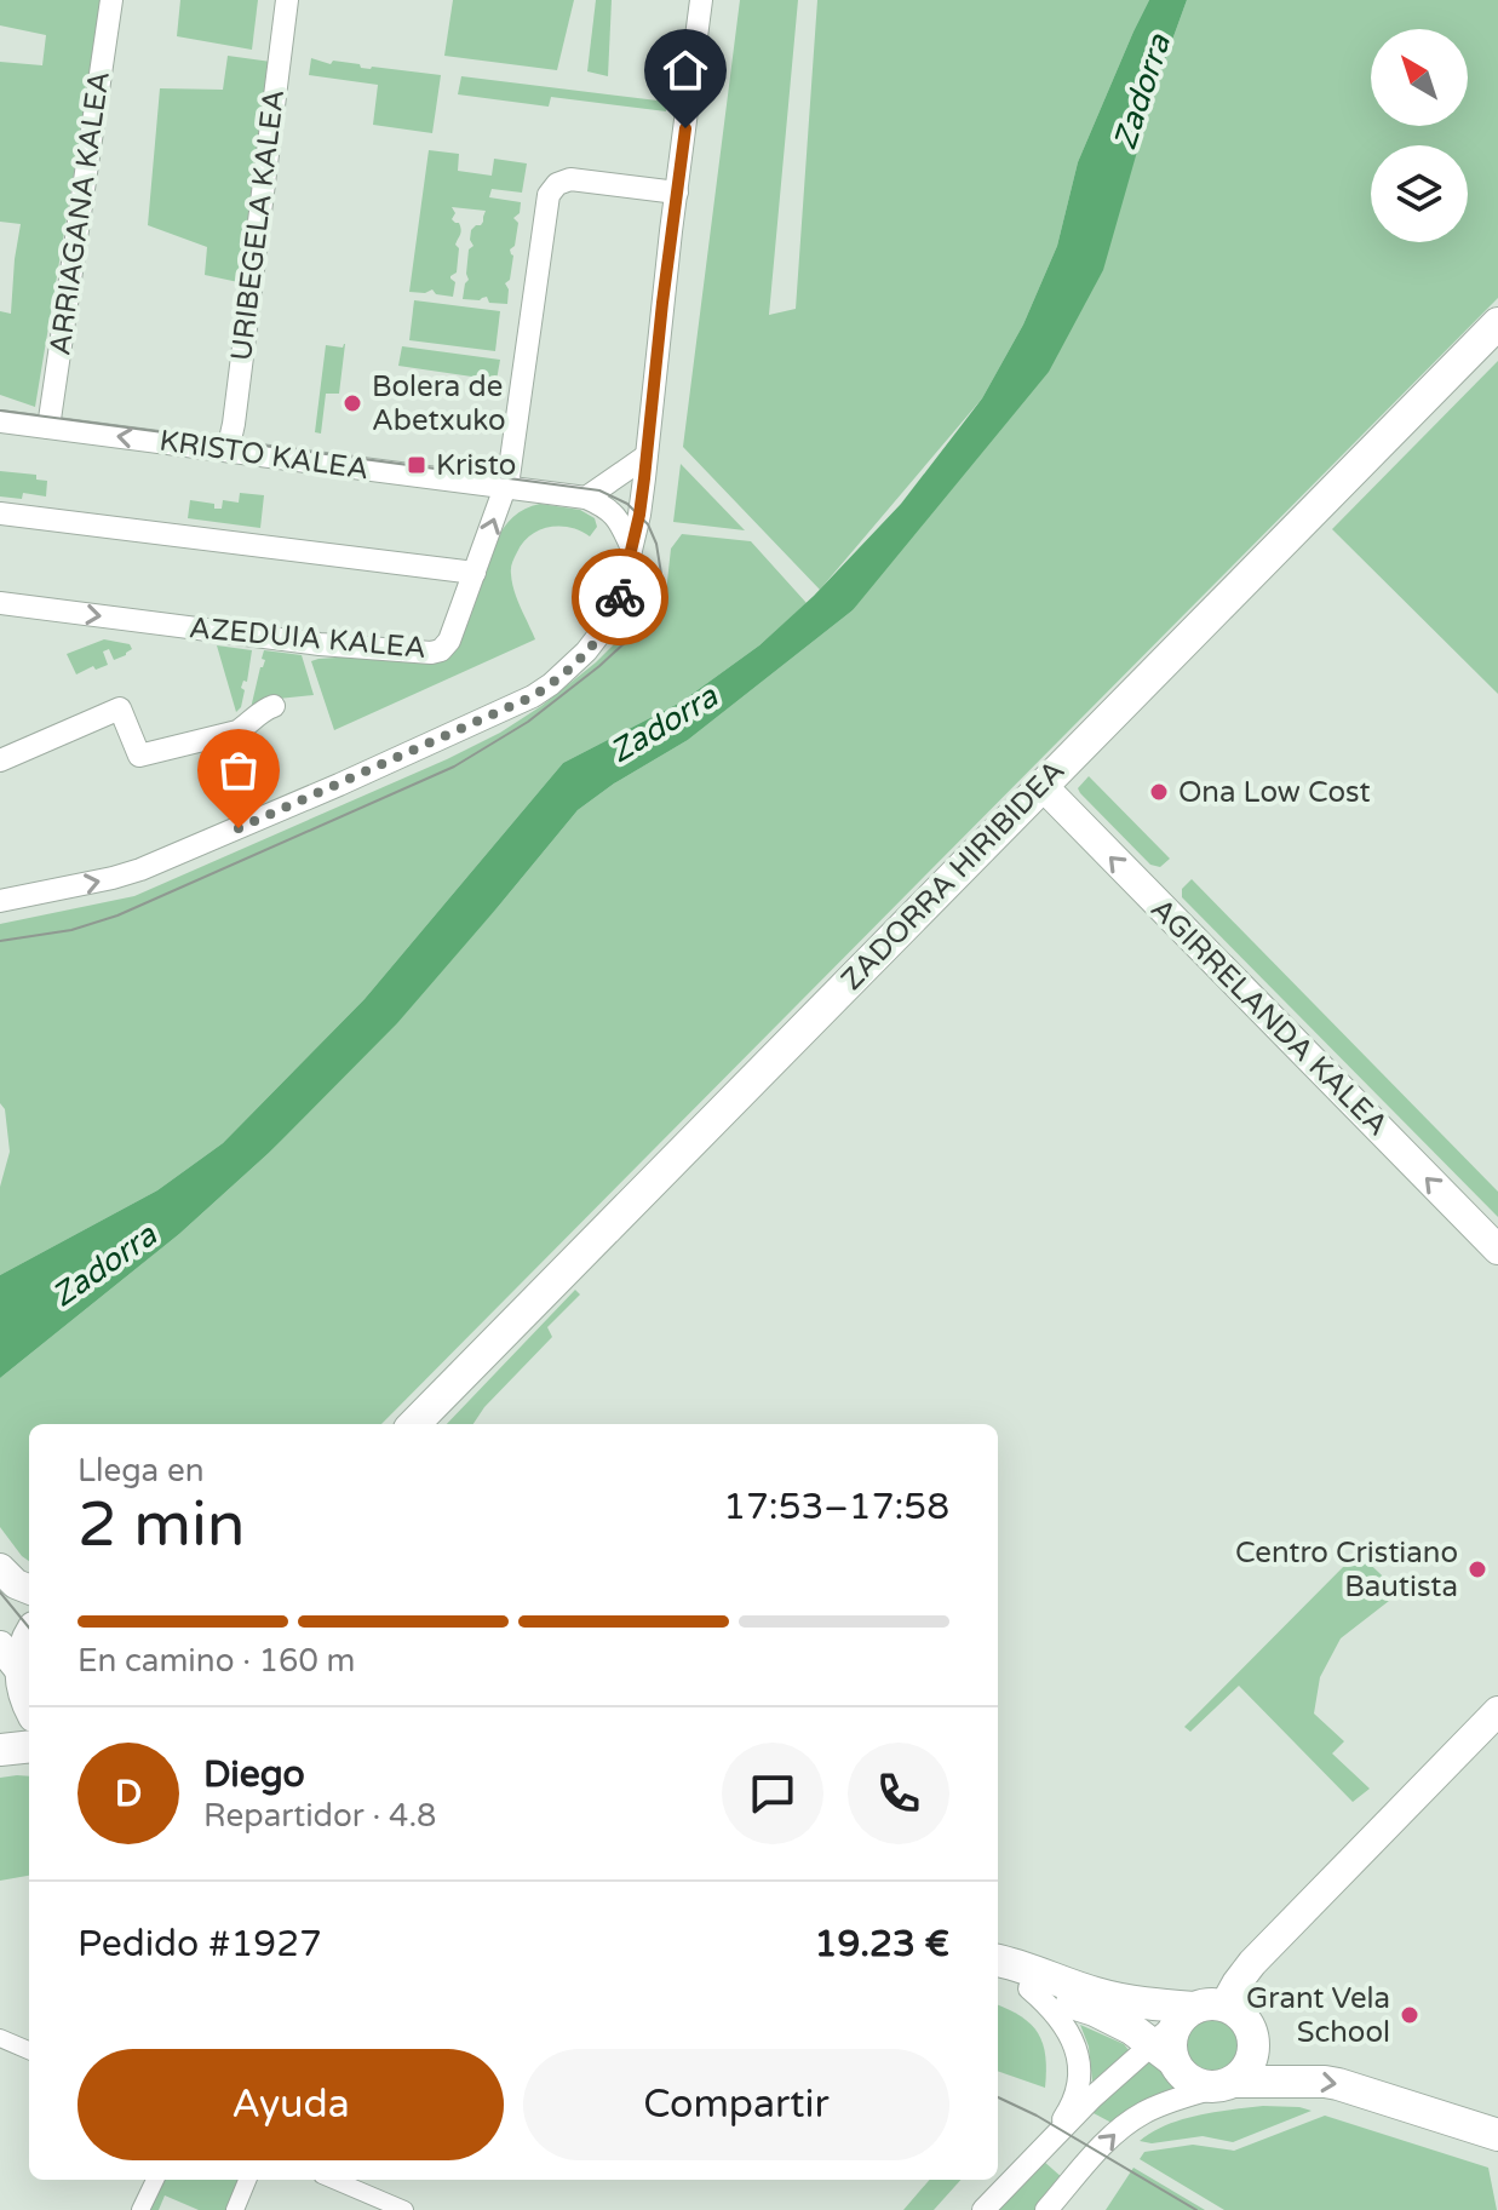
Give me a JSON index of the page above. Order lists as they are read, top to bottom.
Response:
{
  "streets": {
    "main road": ["ZADORRA HIRIBIDEA"],
    "street": [
      "ARRIAGANA KALEA",
      "URIBEGELA KALEA",
      "KRISTO KALEA",
      "AZEDUIA KALEA",
      "AGIRRELANDA KALEA"
    ]
  },
  "crossings": [
    ["ARRIAGANA KALEA", "KRISTO KALEA"],
    ["URIBEGELA KALEA", "KRISTO KALEA"],
    ["KRISTO KALEA", "AZEDUIA KALEA"],
    ["ZADORRA HIRIBIDEA", "AGIRRELANDA KALEA"]
  ],
  "one_way": ["AGIRRELANDA KALEA"],
  "water": ["Zadorra"],
  "places": {
    "other": [
      "Bolera de Abetxuko",
      "Ona Low Cost",
      "Centro Cristiano Bautista",
      "Grant Vela School"
    ],
    "transit": ["Kristo"]
  },
  "north": "top left",
  "page": {
    "heading": ["2 min", "Llega en", "17:53–17:58"],
    "panel": [
      "Diego",
      "Repartidor · 4.8",
      "Pedido #1927",
      "19.23 €"
    ],
    "bar": "En camino · 160 m",
    "round": "D",
    "buttons": ["Ayuda", "Compartir"]
  }
}
